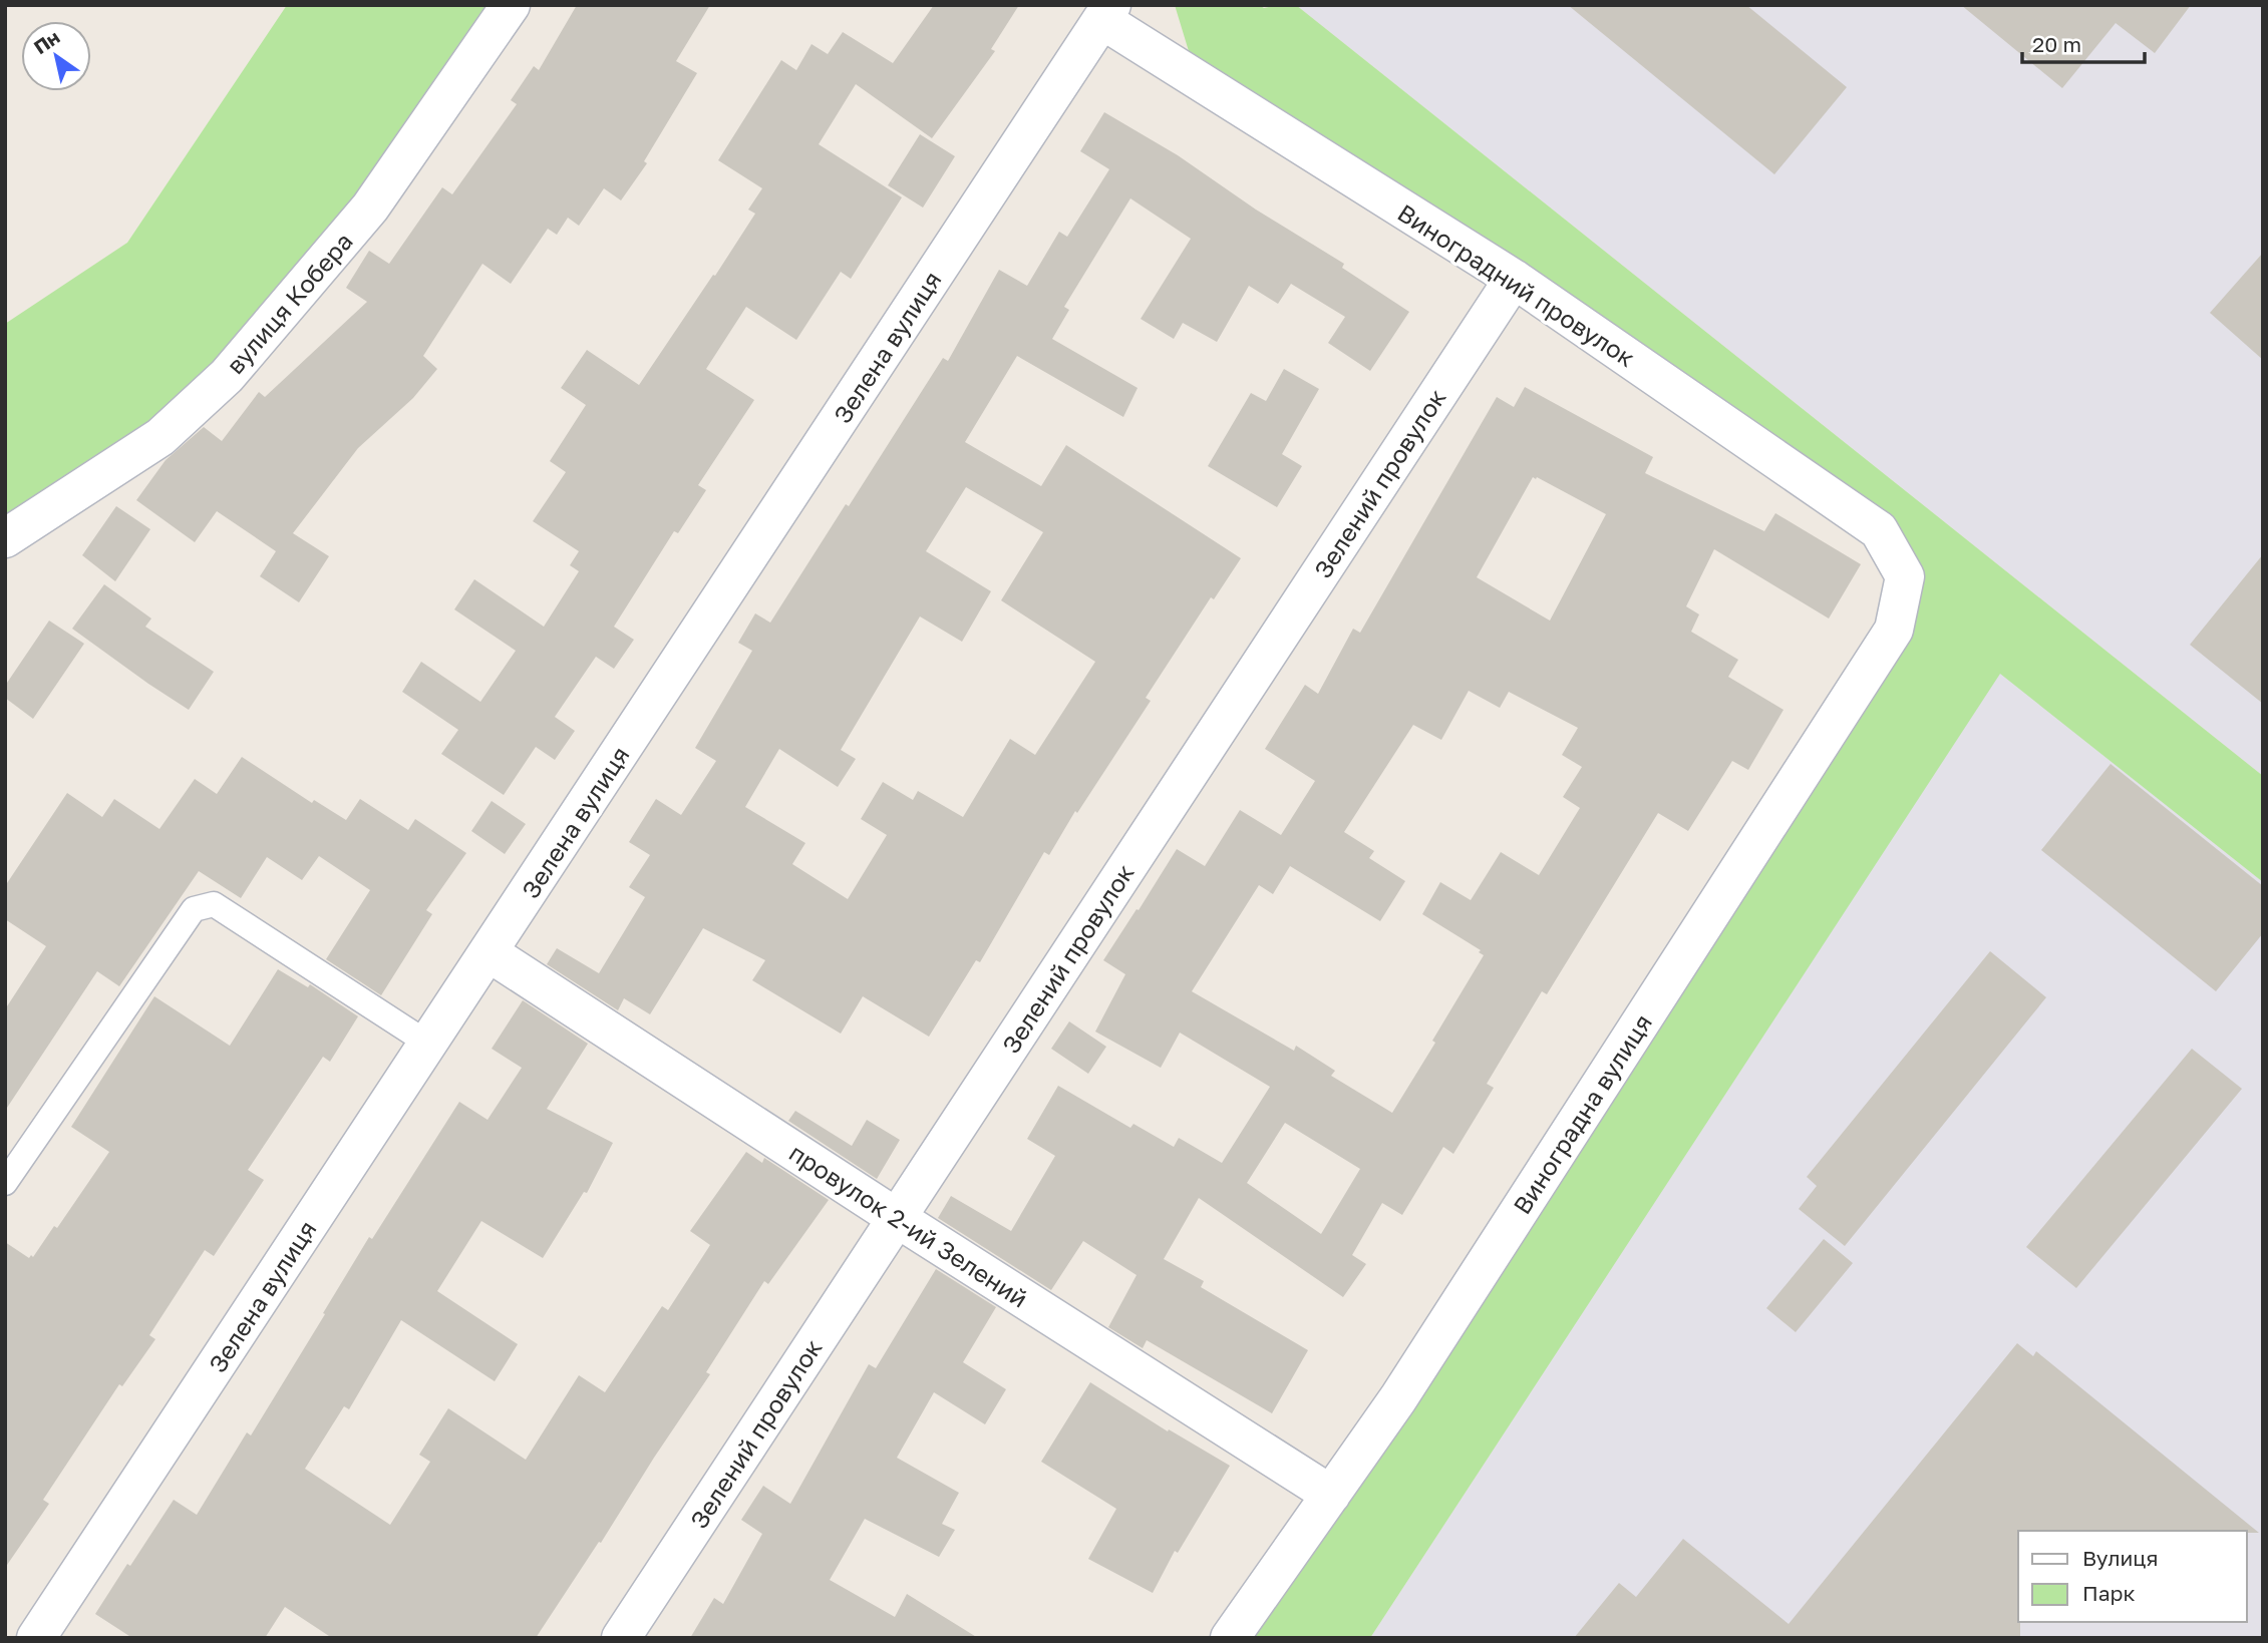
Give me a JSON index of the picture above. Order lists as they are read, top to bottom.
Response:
{
  "streets": {
    "street": [
      "Виноградний провулок",
      "вулиця Кобера",
      "Зелена вулиця",
      "Зелений провулок",
      "Виноградна вулиця",
      "провулок 2-ий Зелений"
    ]
  },
  "crossings": [
    ["Виноградний провулок", "Зелена вулиця"],
    ["Виноградний провулок", "Зелений провулок"],
    ["Виноградний провулок", "Виноградна вулиця"],
    ["Зелена вулиця", "провулок 2-ий Зелений"],
    ["Зелений провулок", "провулок 2-ий Зелений"],
    ["Виноградна вулиця", "провулок 2-ий Зелений"]
  ],
  "legend": ["Вулиця", "Парк"],
  "scale_bar": "20 m",
  "north": "top left"
}
